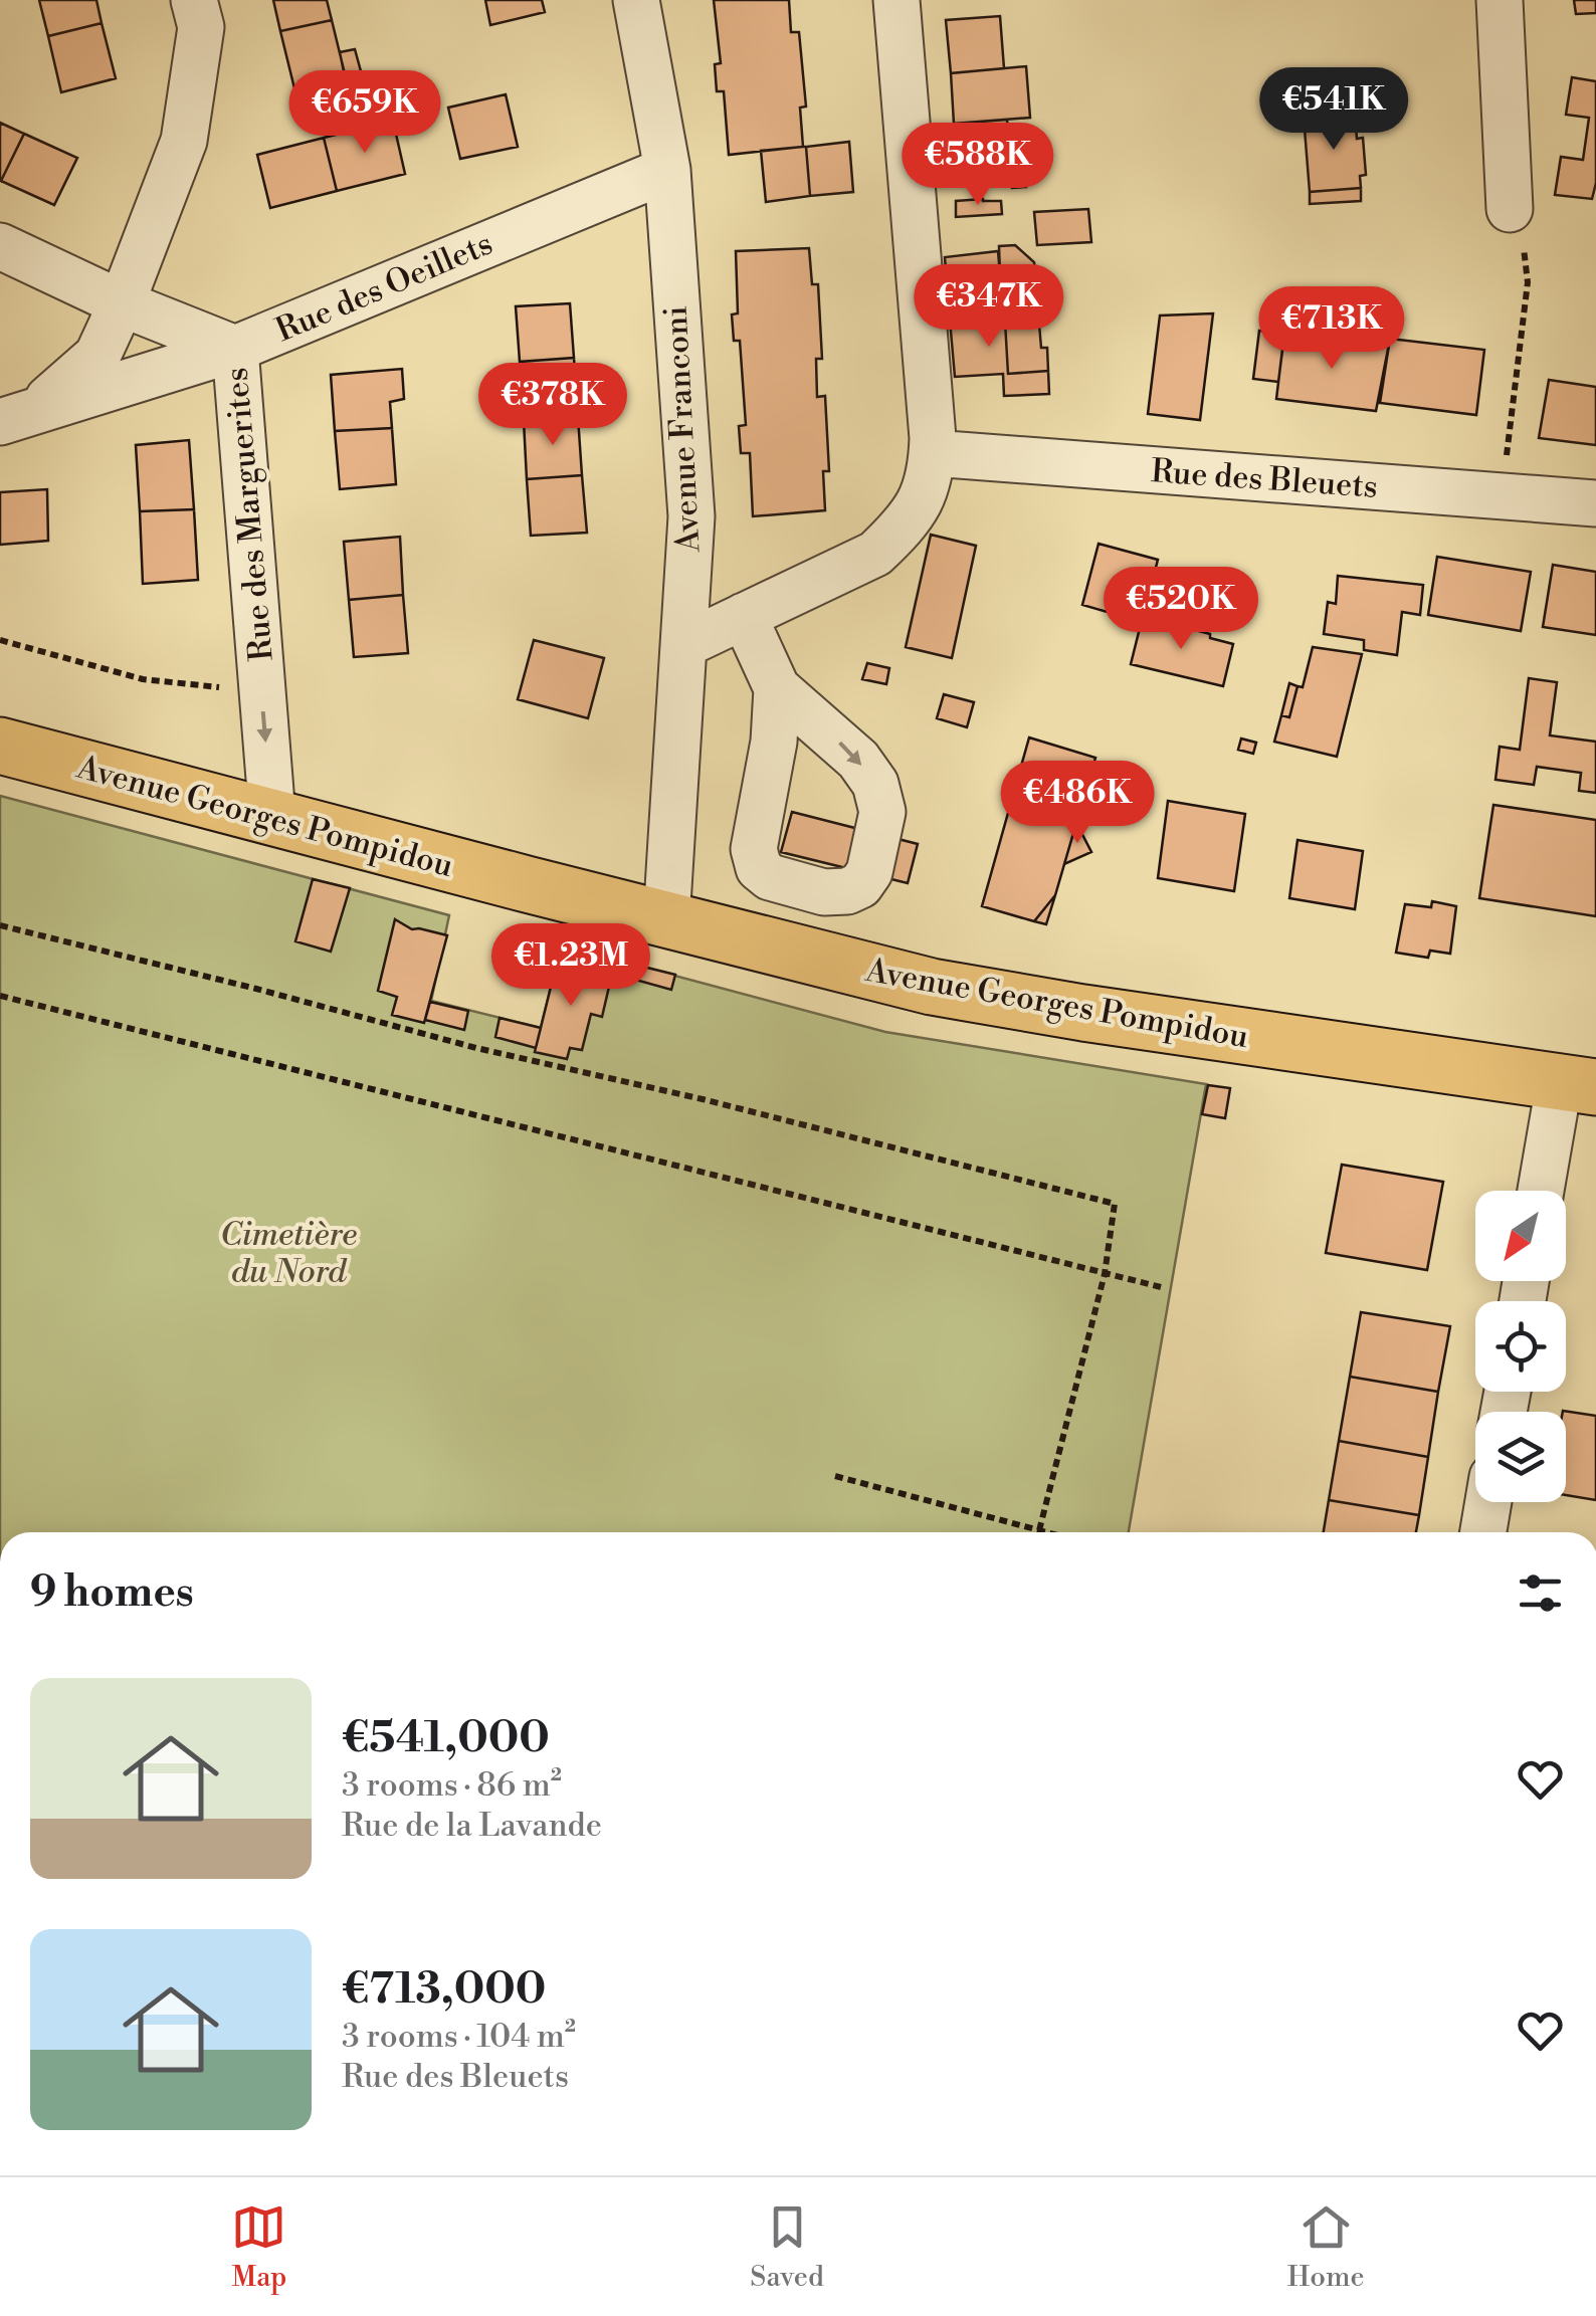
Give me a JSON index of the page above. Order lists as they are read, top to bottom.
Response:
{
  "streets": {
    "main road": ["Avenue Georges Pompidou"],
    "street": [
      "Rue des Oeillets",
      "Avenue Franconi",
      "Rue des Bleuets",
      "Rue des Marguerites"
    ]
  },
  "crossings": [
    ["Rue des Oeillets", "Avenue Franconi"],
    ["Rue des Oeillets", "Rue des Marguerites"],
    ["Avenue Franconi", "Avenue Georges Pompidou"],
    ["Rue des Marguerites", "Avenue Georges Pompidou"]
  ],
  "parks": ["Cimetière du Nord"],
  "north": "bottom left",
  "page": {
    "price": [
      "€541K",
      "€659K",
      "€588K",
      "€347K",
      "€713K",
      "€378K",
      "€520K",
      "€486K",
      "€1.23M"
    ],
    "heading": "9 homes",
    "list": [
      {
        "name": "€541,000",
        "note": "3 rooms · 86 m² · Rue de la Lavande"
      },
      {
        "name": "€713,000",
        "note": "3 rooms · 104 m² · Rue des Bleuets"
      }
    ],
    "tabs": ["Map", "Saved", "Home"]
  }
}
